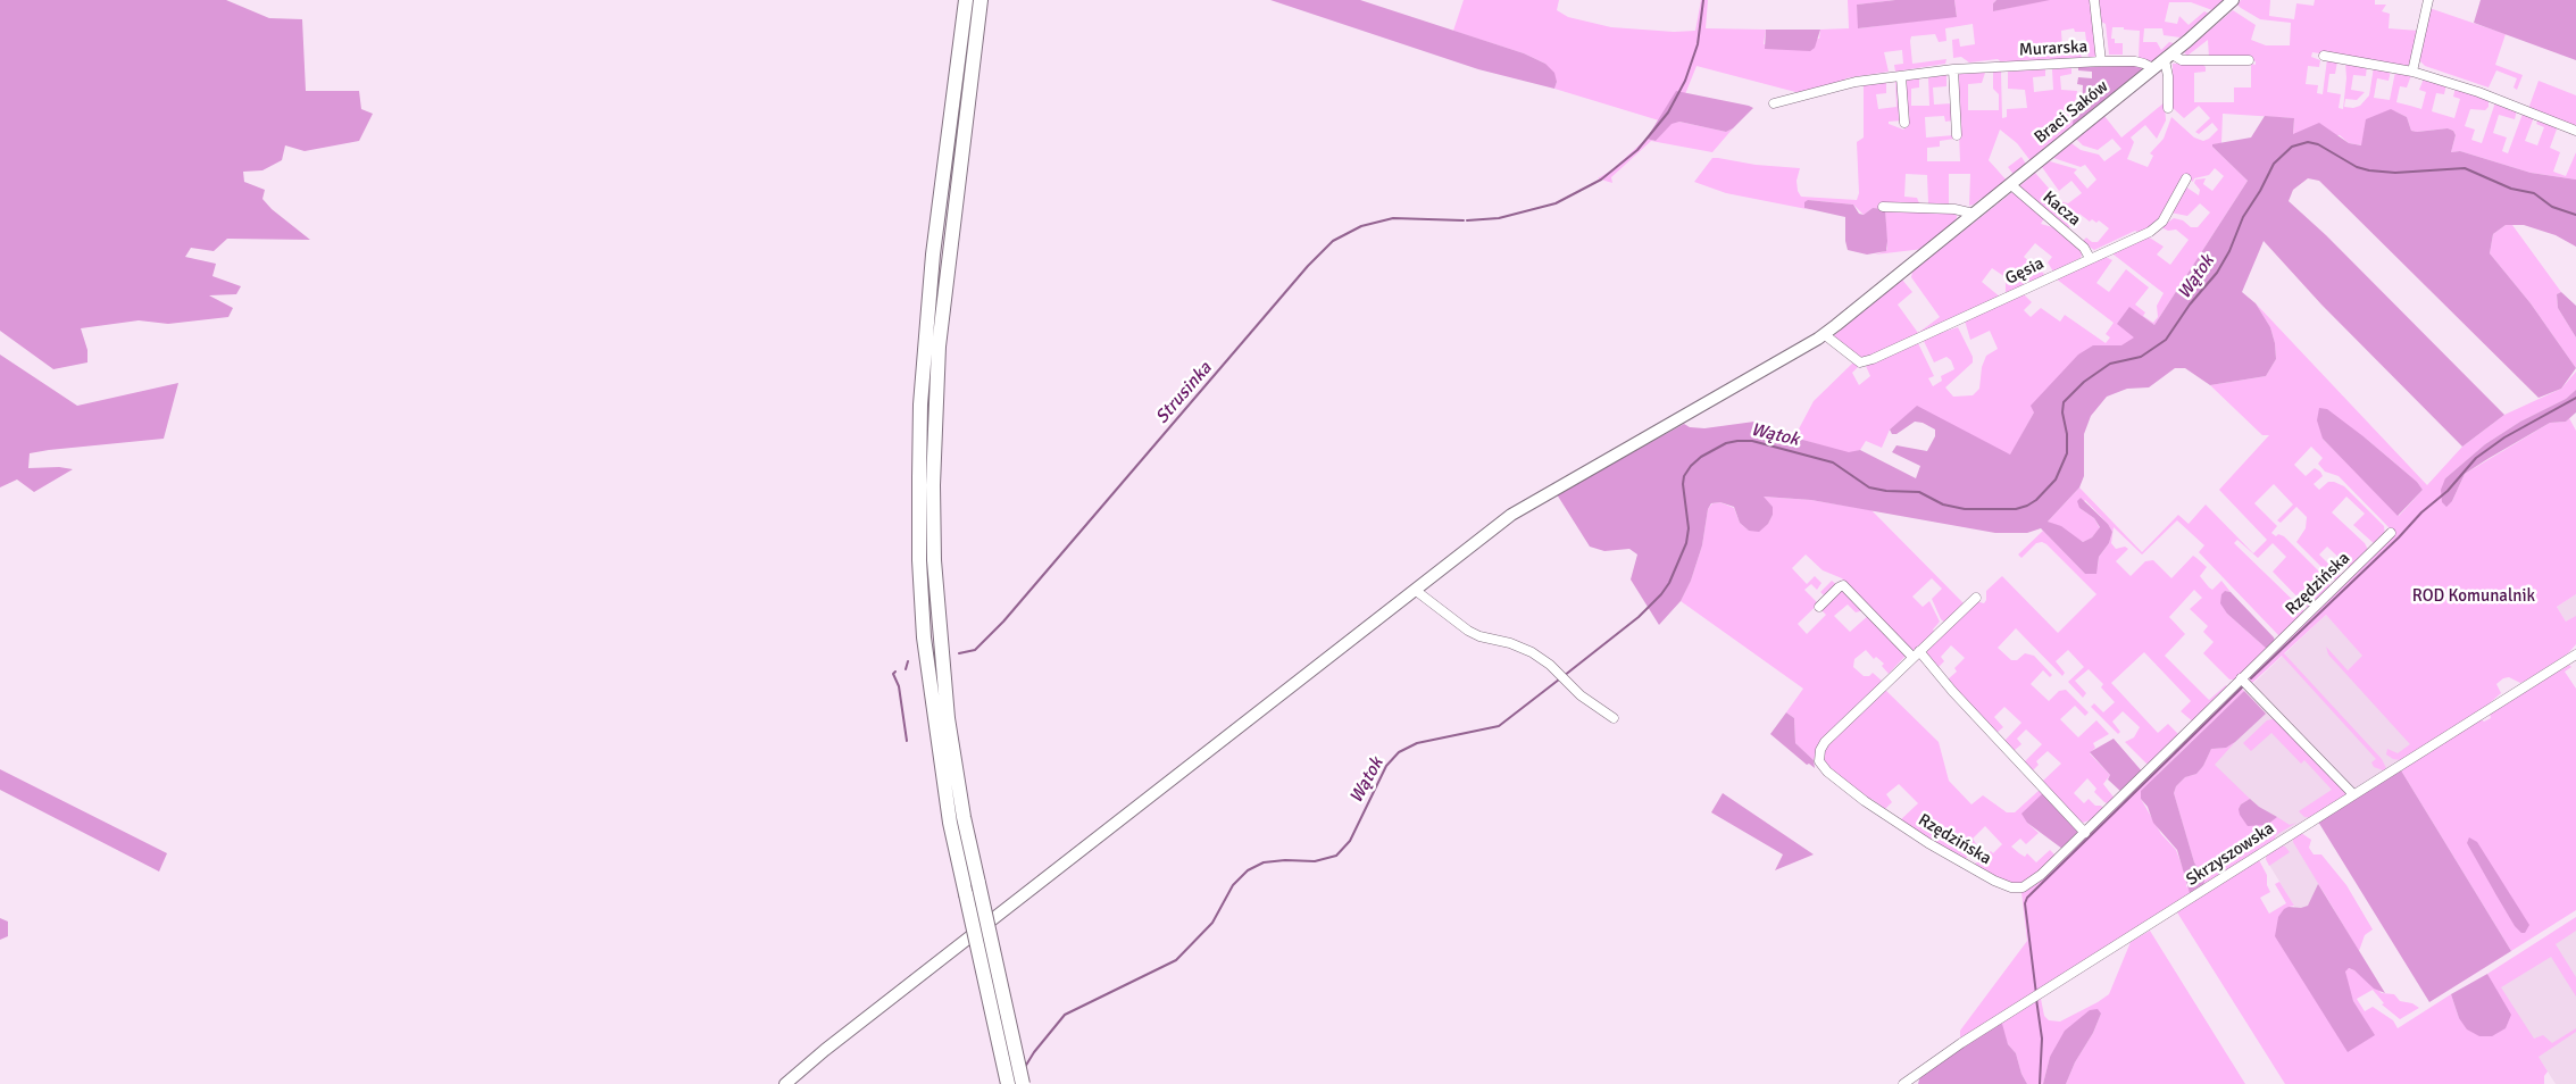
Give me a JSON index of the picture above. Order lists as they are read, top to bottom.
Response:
{
  "streets": {
    "street": [
      "Murarska",
      "Braci Saków",
      "Kacza",
      "Gęsia",
      "Rzędzińska",
      "Skrzyszowska"
    ]
  },
  "crossings": [
    ["Murarska", "Braci Saków"],
    ["Braci Saków", "Kacza"],
    ["Braci Saków", "Gęsia"],
    ["Kacza", "Gęsia"]
  ],
  "water": ["Wątok", "Strusinka"],
  "parks": ["ROD Komunalnik"]
}
